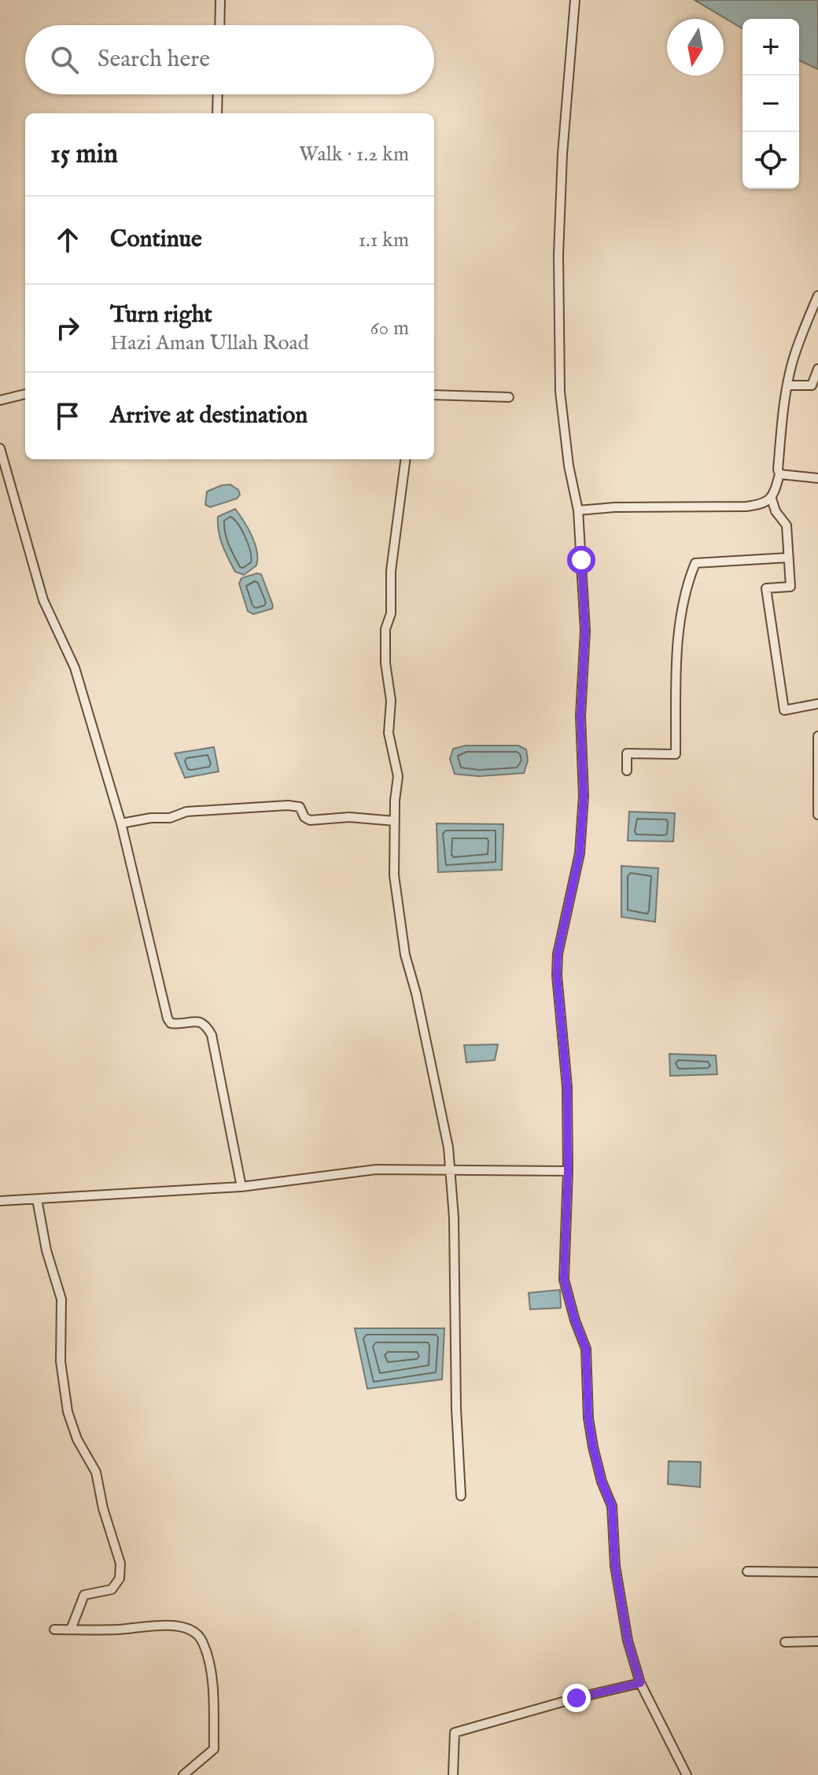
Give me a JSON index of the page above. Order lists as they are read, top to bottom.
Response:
{
  "north": "bottom",
  "page": {
    "map_buttons": ["+", "−"],
    "search": "Search here",
    "heading": ["15 min", "Walk · 1.2 km"],
    "list": [
      ["Continue", "1.1 km"],
      ["Turn right", "Hazi Aman Ullah Road", "60 m"],
      "Arrive at destination"
    ]
  }
}
